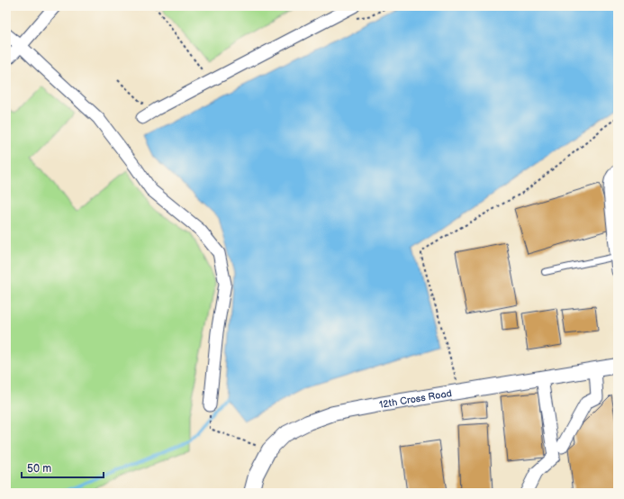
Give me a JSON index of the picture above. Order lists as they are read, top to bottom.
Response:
{
  "streets": {
    "street": ["12th Cross Road"]
  },
  "scale_bar": "50 m"
}
